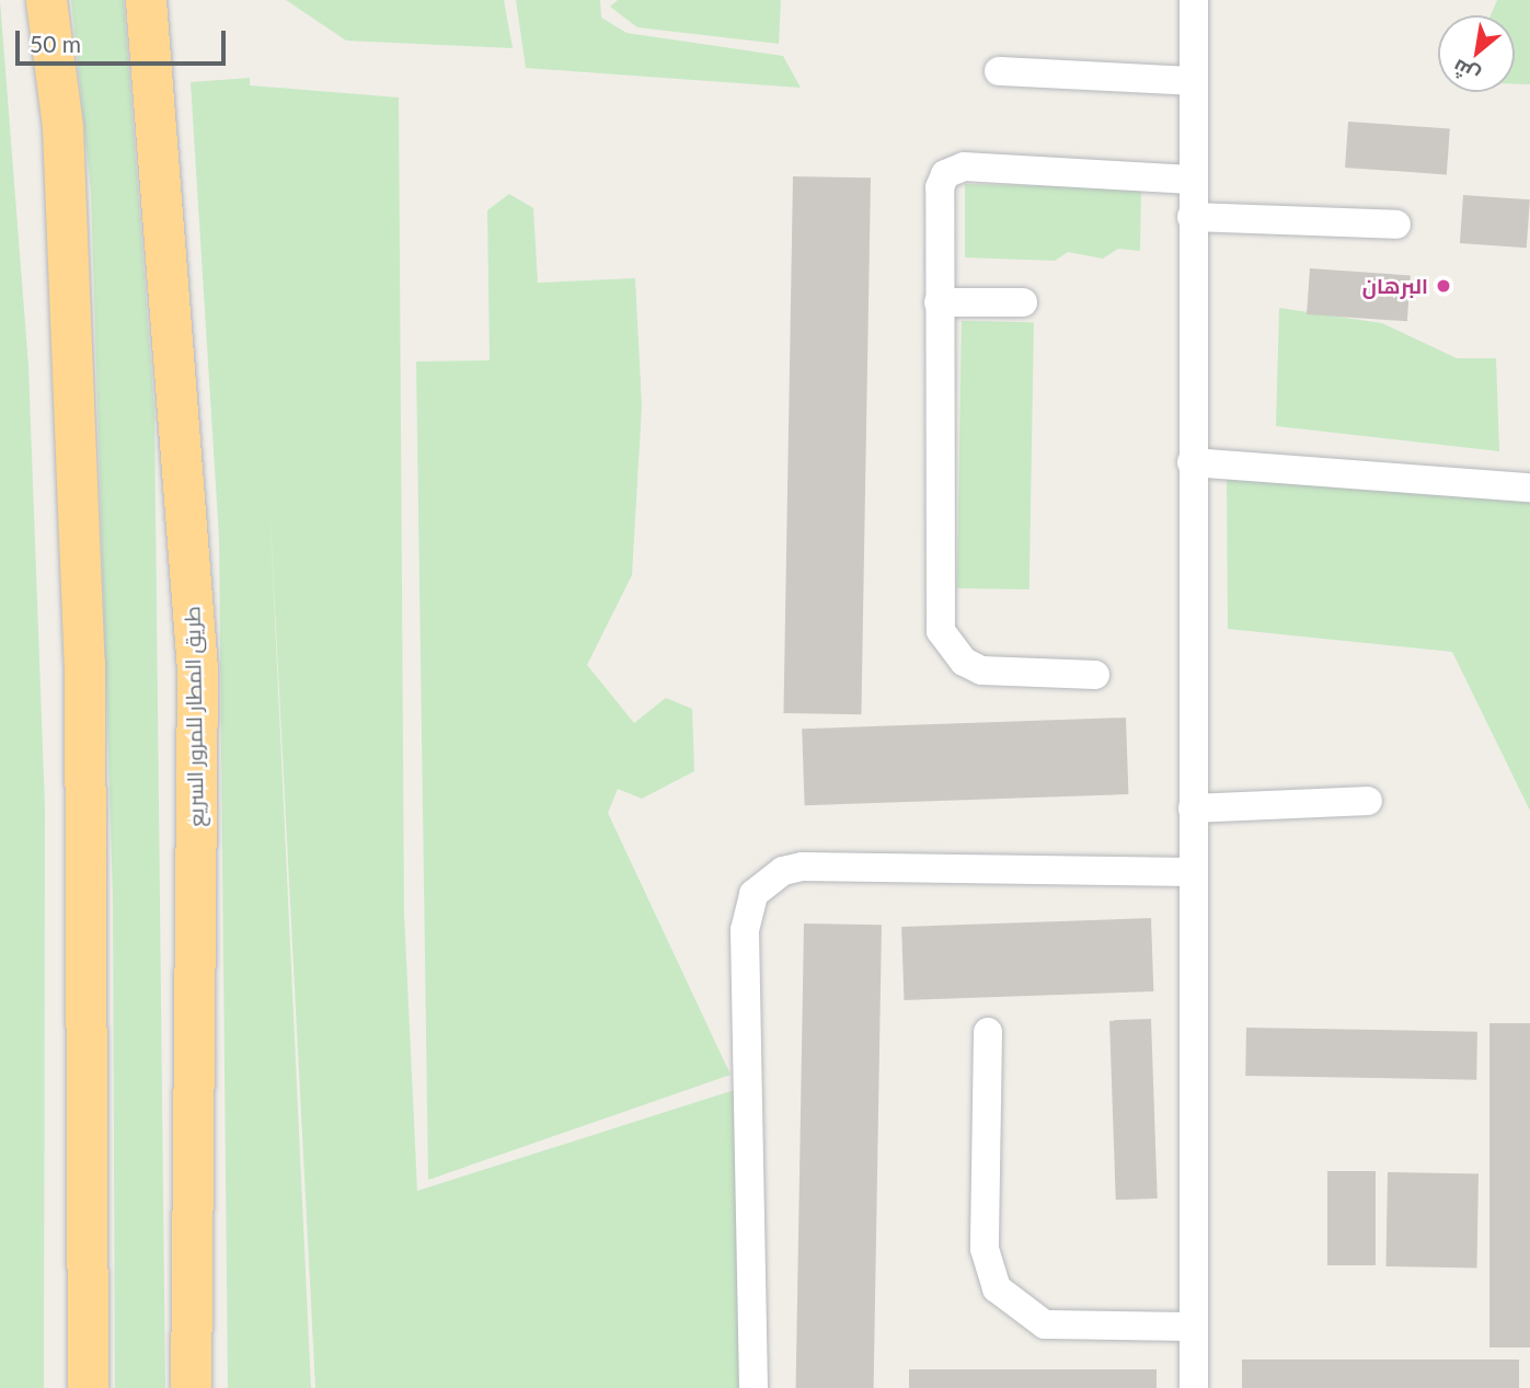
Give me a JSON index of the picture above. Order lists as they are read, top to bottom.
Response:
{
  "streets": {
    "highway": ["طريق المطار للمرور السريع"]
  },
  "places": ["البرهان"],
  "scale_bar": "50 m",
  "north": "bottom left"
}
